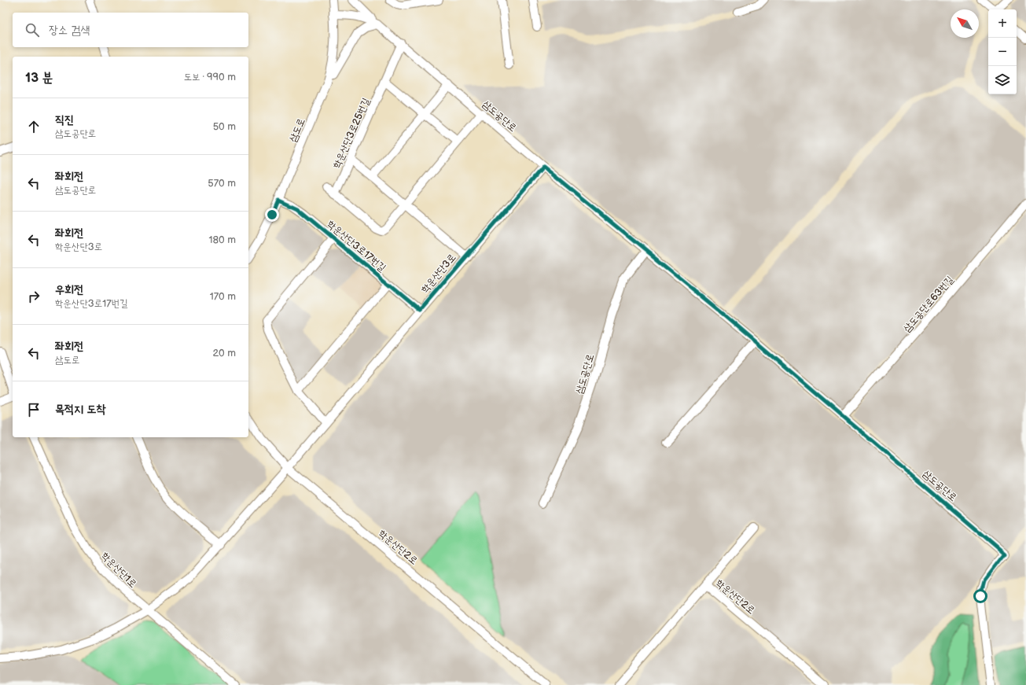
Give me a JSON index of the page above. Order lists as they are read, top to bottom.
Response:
{
  "streets": {
    "street": [
      "삼도공단로",
      "삼도로",
      "학운산단3로25번길",
      "학운산단3로17번길",
      "학운산단3로",
      "삼도공단로63번길",
      "학운산단2로",
      "학운산단1로"
    ]
  },
  "crossings": [
    ["삼도공단로", "삼도로"],
    ["삼도공단로", "학운산단3로25번길"],
    ["삼도공단로", "학운산단3로"],
    ["삼도공단로", "삼도공단로63번길"],
    ["삼도로", "학운산단3로17번길"],
    ["학운산단3로17번길", "학운산단3로"],
    ["학운산단3로", "학운산단2로"],
    ["학운산단3로", "학운산단1로"]
  ],
  "north": "top left",
  "page": {
    "map_buttons": ["+", "−"],
    "search": "장소 검색",
    "heading": ["13 분", "도보 · 990 m"],
    "list": [
      ["직진", "삼도공단로", "50 m"],
      ["좌회전", "삼도공단로", "570 m"],
      ["좌회전", "학운산단3로", "180 m"],
      ["우회전", "학운산단3로17번길", "170 m"],
      ["좌회전", "삼도로", "20 m"],
      "목적지 도착"
    ]
  }
}
